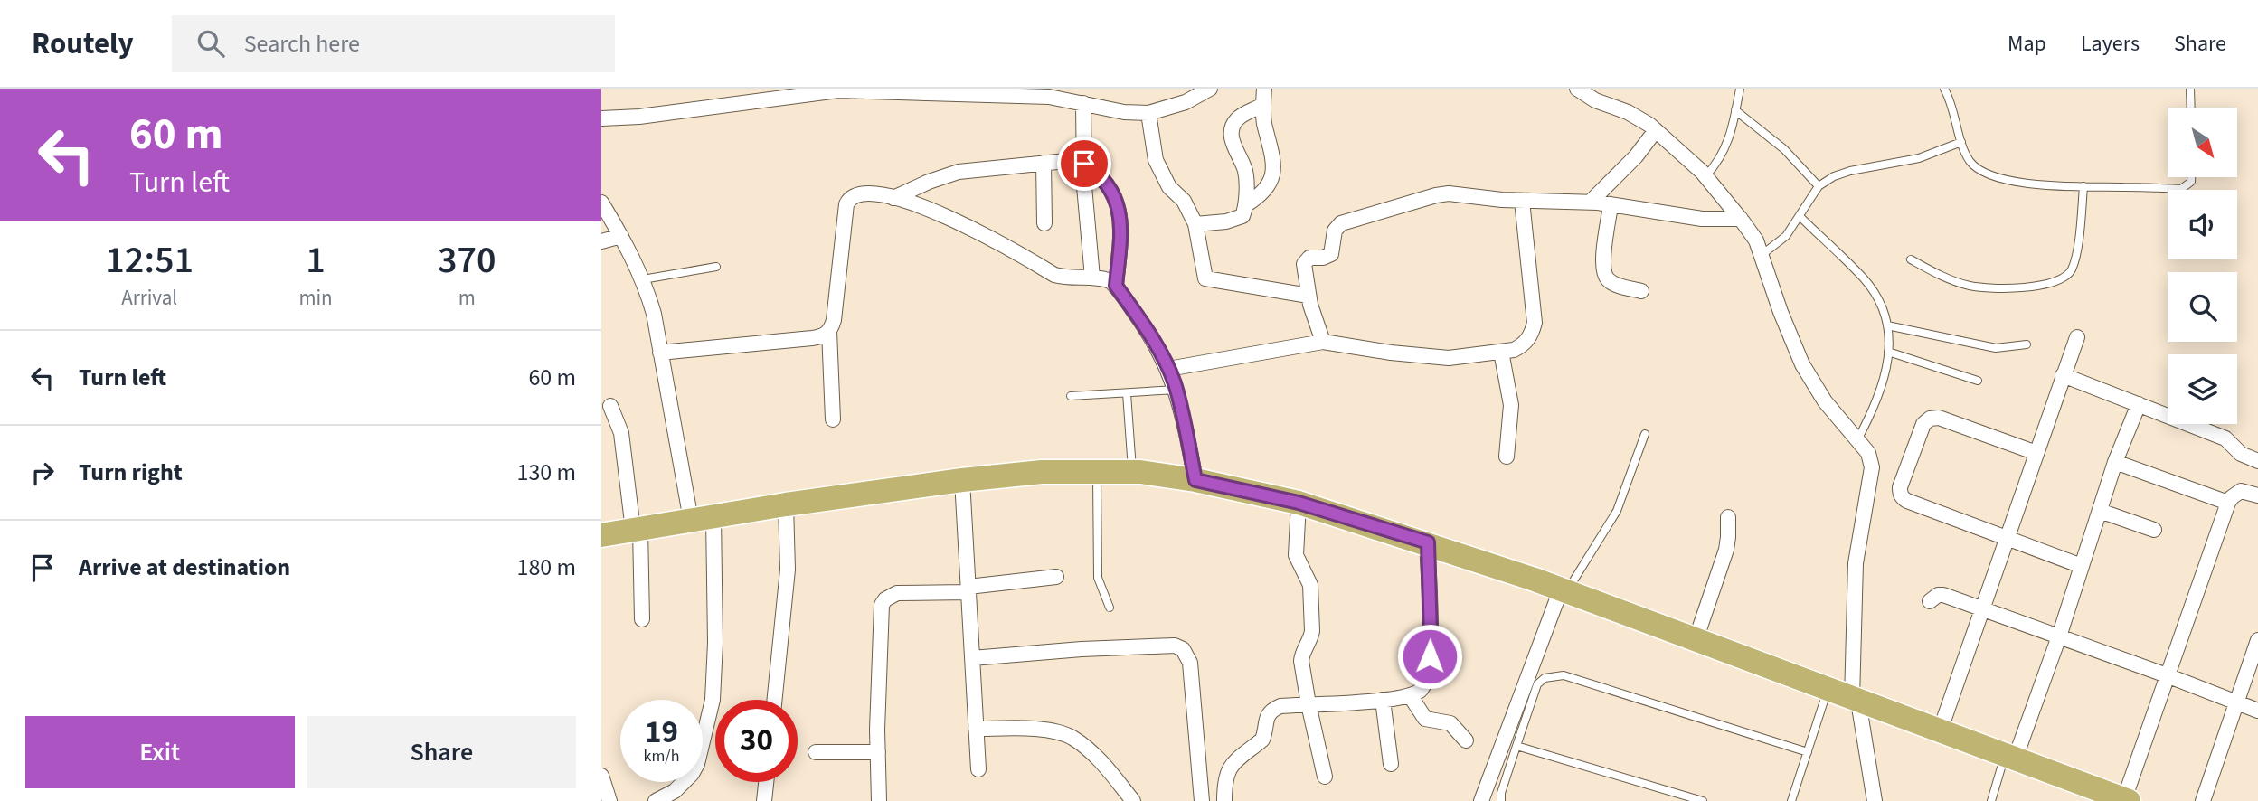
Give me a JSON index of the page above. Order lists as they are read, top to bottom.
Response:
{
  "north": "bottom right",
  "page": {
    "header": "Routely",
    "search": "Search here",
    "nav": ["Map", "Layers", "Share"],
    "turn": ["60 m", "Turn left"],
    "eta": [
      "12:51",
      "Arrival",
      "1",
      "min",
      "370",
      "m"
    ],
    "list": [
      {
        "name": "Turn left",
        "value": "60 m"
      },
      {
        "name": "Turn right",
        "value": "130 m"
      },
      {
        "name": "Arrive at destination",
        "value": "180 m"
      }
    ],
    "speed": "19 km/h",
    "limit": "30",
    "buttons": ["Exit", "Share"]
  }
}
